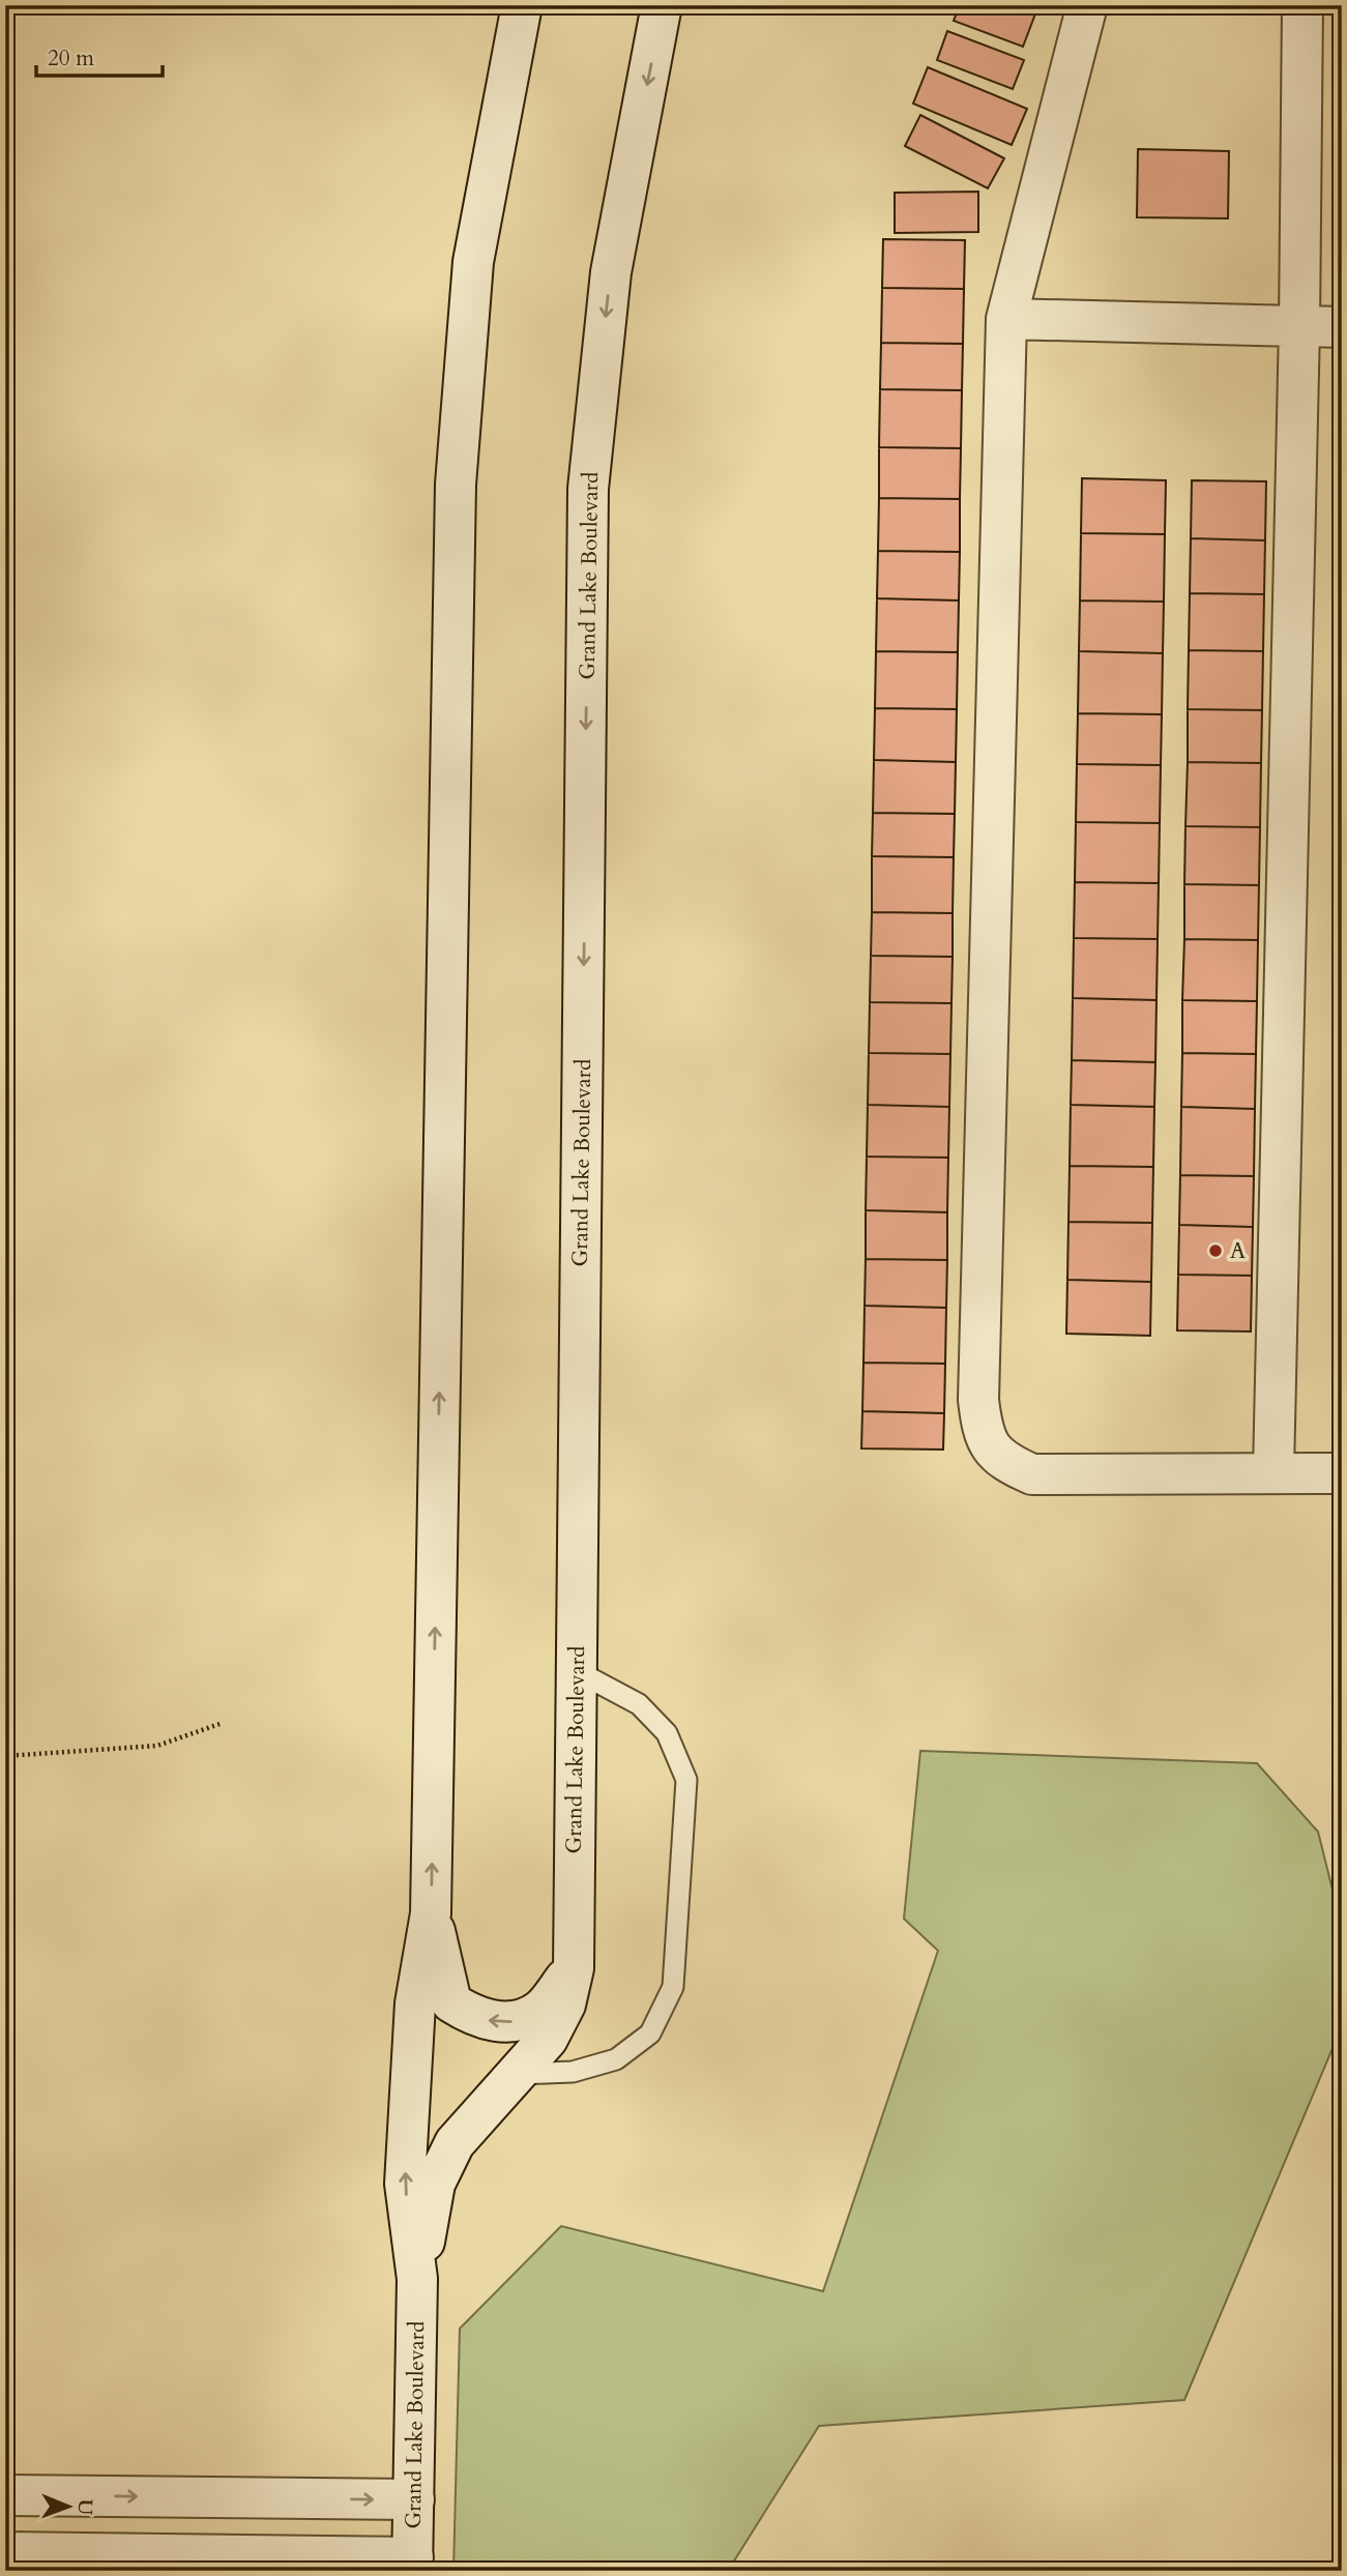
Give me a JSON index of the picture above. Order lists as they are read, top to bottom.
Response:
{
  "streets": {
    "street": ["Grand Lake Boulevard"]
  },
  "places": ["A"],
  "scale_bar": "20 m",
  "north": "right"
}
